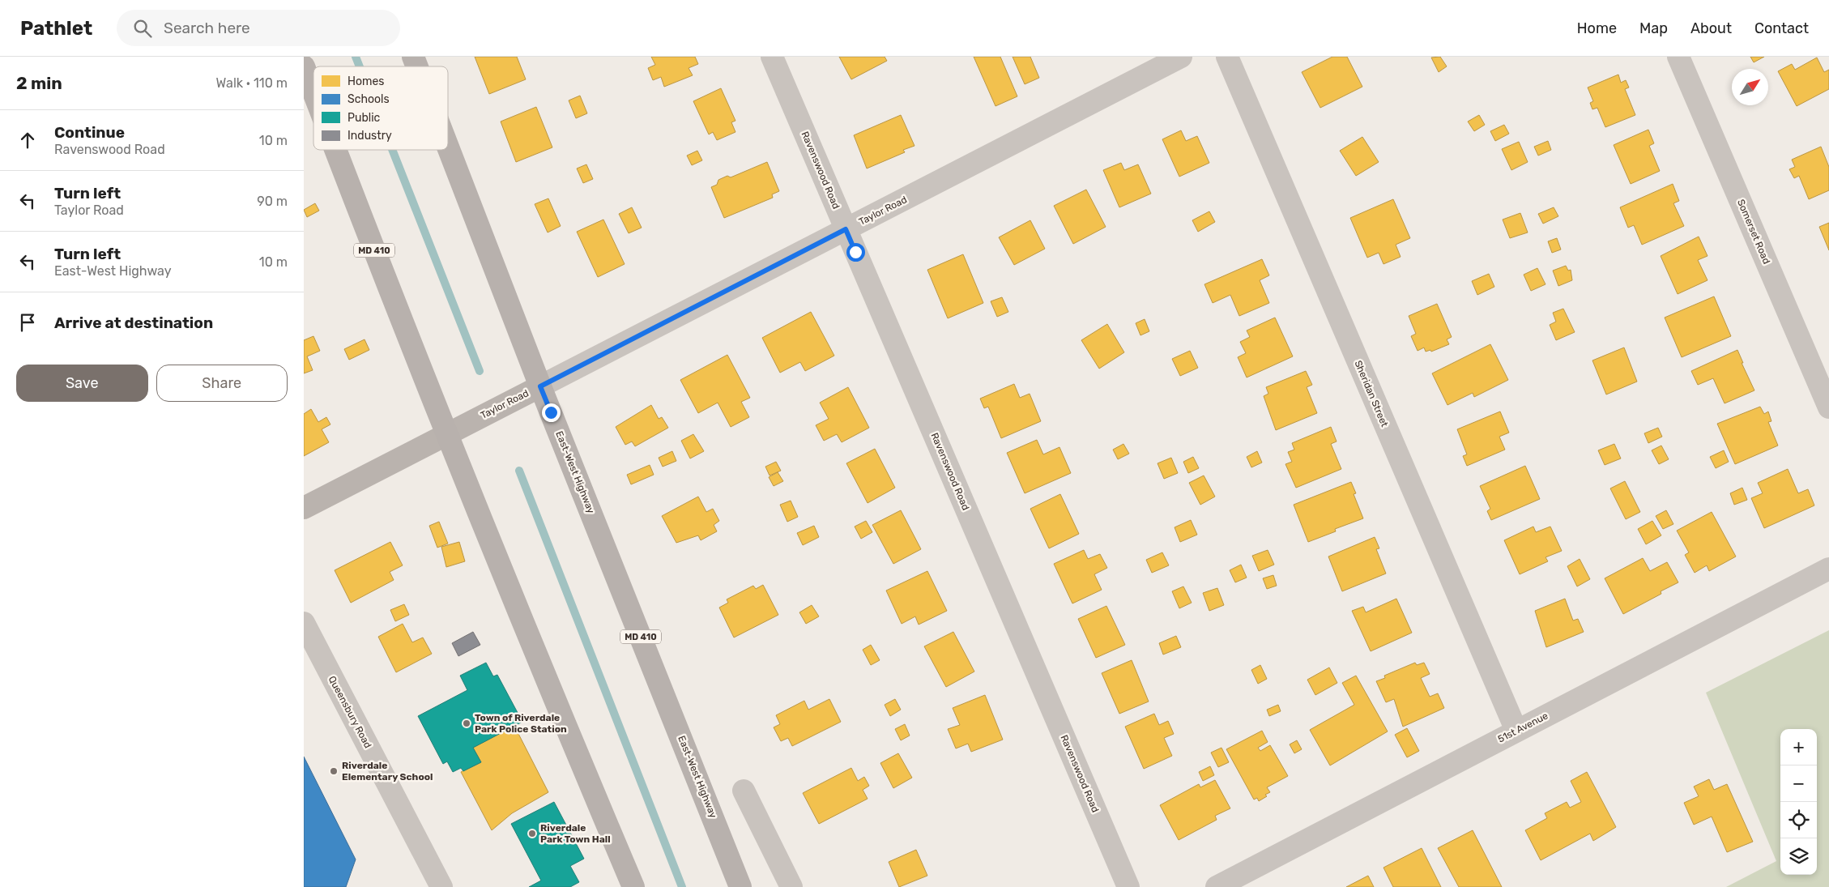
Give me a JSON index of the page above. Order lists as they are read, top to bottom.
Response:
{
  "streets": {
    "main road": ["MD 410", "East-West Highway"],
    "street": [
      "Ravenswood Road",
      "Taylor Road",
      "Somerset Road",
      "Sheridan Street",
      "Queensbury Road",
      "51st Avenue"
    ]
  },
  "crossings": [
    ["Ravenswood Road", "Taylor Road"],
    ["Taylor Road", "MD 410"],
    ["Taylor Road", "East-West Highway"],
    ["Sheridan Street", "51st Avenue"]
  ],
  "places": ["Town of Riverdale Park Police Station", "Riverdale Elementary School", "Riverdale Park Town Hall"],
  "legend": [
    "Homes",
    "Schools",
    "Public",
    "Industry"
  ],
  "north": "top right",
  "page": {
    "header": "Pathlet",
    "search": "Search here",
    "nav": [
      "Home",
      "Map",
      "About",
      "Contact"
    ],
    "heading": ["2 min", "Walk · 110 m"],
    "list": [
      ["Continue", "Ravenswood Road", "10 m"],
      ["Turn left", "Taylor Road", "90 m"],
      ["Turn left", "East-West Highway", "10 m"],
      "Arrive at destination"
    ],
    "buttons": ["Save", "Share"],
    "map_buttons": ["+", "−"]
  }
}
